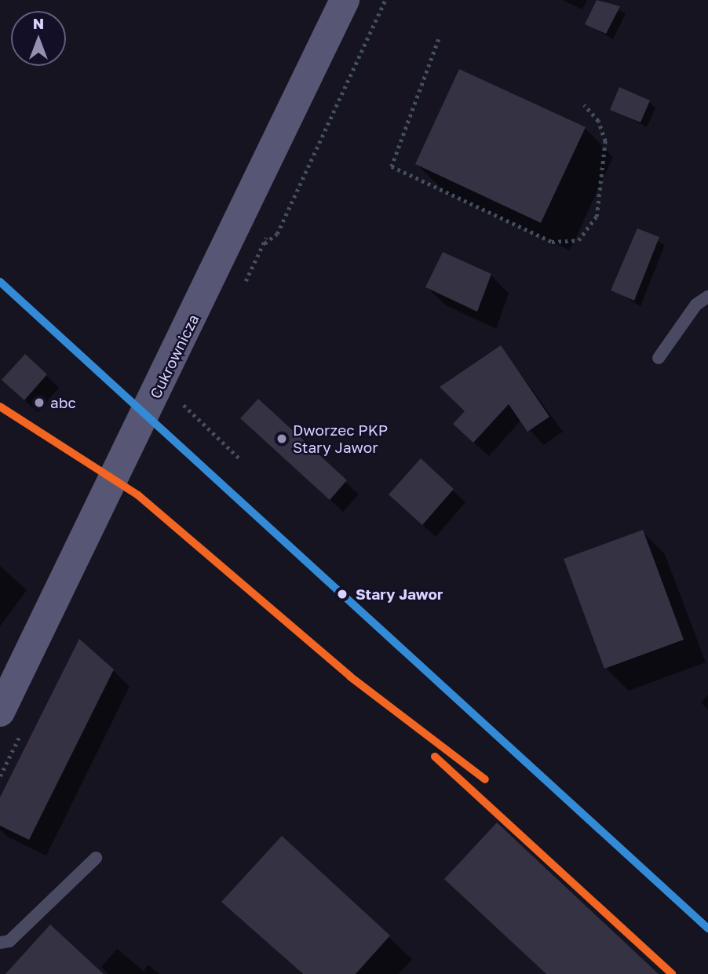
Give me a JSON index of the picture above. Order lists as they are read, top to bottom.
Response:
{
  "streets": {
    "street": ["Cukrownicza"]
  },
  "places": ["abc", "Dworzec PKP Stary Jawor", "Stary Jawor"],
  "north": "top"
}
